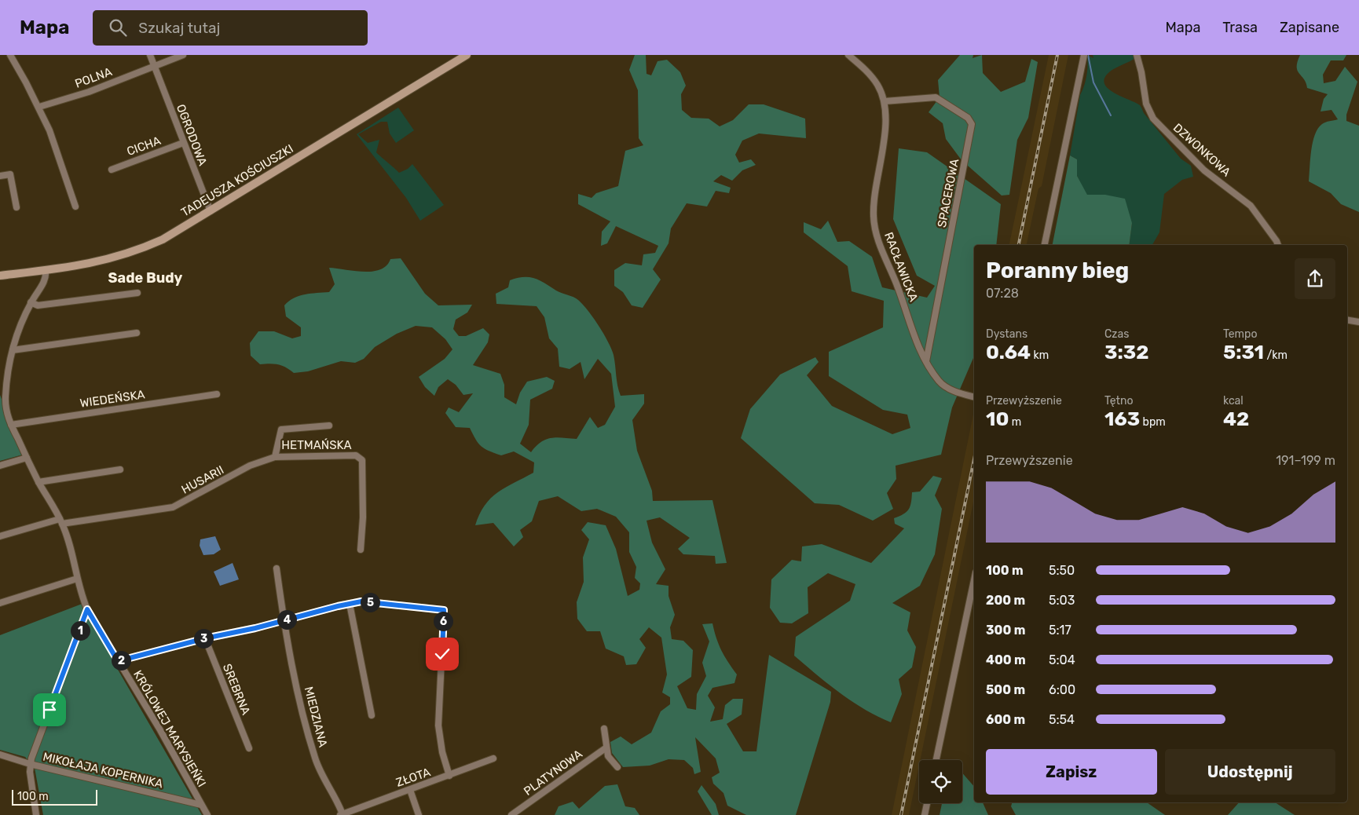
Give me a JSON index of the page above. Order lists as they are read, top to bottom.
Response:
{
  "streets": {
    "main road": ["TADEUSZA KOŚCIUSZKI"],
    "street": [
      "POLNA",
      "OGRODOWA",
      "CICHA",
      "DZWONKOWA",
      "SPACEROWA",
      "RACŁAWICKA",
      "WIEDEŃSKA",
      "HETMAŃSKA",
      "HUSARII",
      "SREBRNA",
      "MIEDZIANA",
      "KRÓLOWEJ MARYSIEŃKI",
      "MIKOŁAJA KOPERNIKA",
      "PLATYNOWA",
      "ZŁOTA"
    ]
  },
  "crossings": [
    ["POLNA", "OGRODOWA"],
    ["OGRODOWA", "CICHA"],
    ["OGRODOWA", "TADEUSZA KOŚCIUSZKI"],
    ["TADEUSZA KOŚCIUSZKI", "KRÓLOWEJ MARYSIEŃKI"],
    ["SPACEROWA", "RACŁAWICKA"],
    ["WIEDEŃSKA", "KRÓLOWEJ MARYSIEŃKI"],
    ["HETMAŃSKA", "HUSARII"],
    ["HUSARII", "KRÓLOWEJ MARYSIEŃKI"],
    ["MIEDZIANA", "ZŁOTA"],
    ["KRÓLOWEJ MARYSIEŃKI", "MIKOŁAJA KOPERNIKA"]
  ],
  "districts": ["Sade Budy"],
  "scale_bar": "100 m",
  "page": {
    "header": "Mapa",
    "search": "Szukaj tutaj",
    "nav": ["Mapa", "Trasa", "Zapisane"],
    "heading": ["Poranny bieg", "07:28"],
    "stats": [
      ["Dystans", "0.64 km"],
      ["Czas", "3:32"],
      ["Tempo", "5:31 /km"],
      ["Przewyższenie", "10 m"],
      ["Tętno", "163 bpm"],
      ["kcal", "42"]
    ],
    "chart": ["Przewyższenie", "191–199 m"],
    "list": [
      {
        "name": "100 m",
        "note": "5:50"
      },
      {
        "name": "200 m",
        "note": "5:03"
      },
      {
        "name": "300 m",
        "note": "5:17"
      },
      {
        "name": "400 m",
        "note": "5:04"
      },
      {
        "name": "500 m",
        "note": "6:00"
      },
      {
        "name": "600 m",
        "note": "5:54"
      }
    ],
    "pins": [
      "5",
      "4",
      "6",
      "1",
      "3",
      "2"
    ],
    "buttons": ["Zapisz", "Udostępnij"],
    "scale": "100 m"
  }
}
